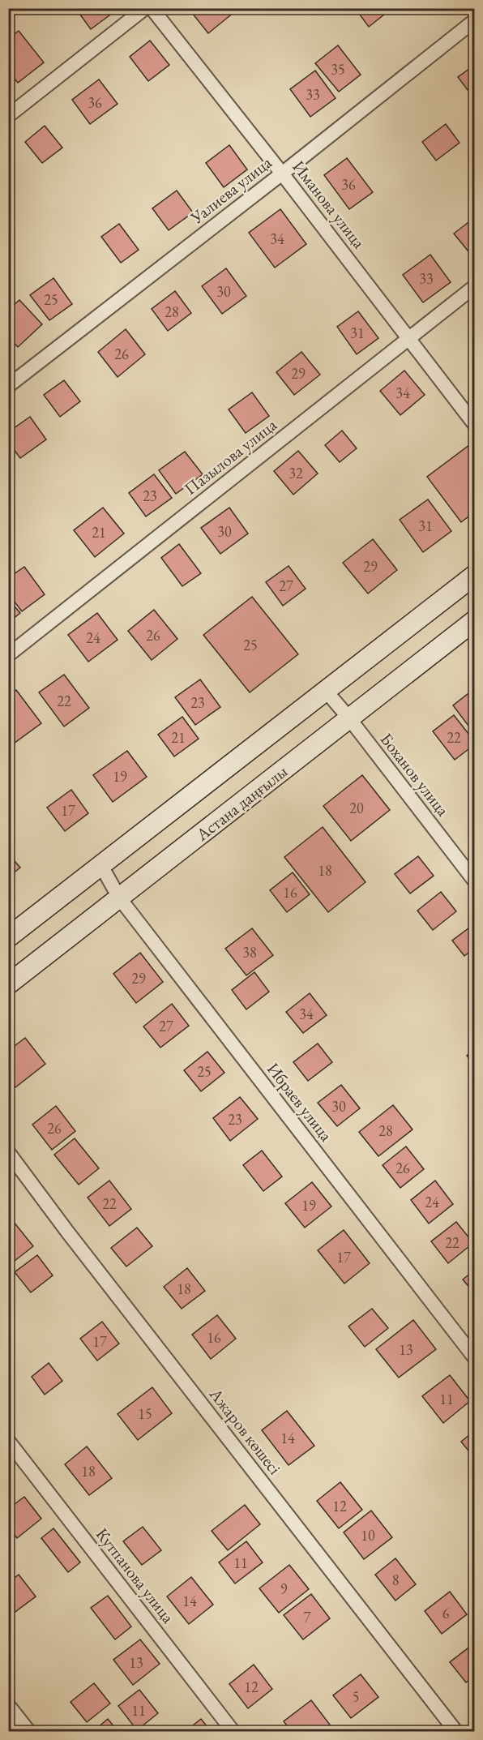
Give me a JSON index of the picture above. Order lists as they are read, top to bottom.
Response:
{
  "streets": {
    "street": [
      "Уалиева улица",
      "Иманова улица",
      "Пазылова улица",
      "Боханов улица",
      "Астана даңғылы",
      "Ибраев улица",
      "Ажаров көшесі",
      "Кутпанова улица"
    ]
  },
  "crossings": [
    ["Уалиева улица", "Иманова улица"],
    ["Иманова улица", "Пазылова улица"],
    ["Боханов улица", "Астана даңғылы"],
    ["Астана даңғылы", "Ибраев улица"]
  ],
  "house_numbers": [
    "35",
    "33",
    "36",
    "36",
    "34",
    "33",
    "30",
    "25",
    "28",
    "31",
    "26",
    "29",
    "34",
    "32",
    "23",
    "31",
    "30",
    "21",
    "29",
    "27",
    "26",
    "24",
    "25",
    "22",
    "23",
    "21",
    "22",
    "19",
    "20",
    "17",
    "18",
    "16",
    "38",
    "29",
    "34",
    "27",
    "25",
    "30",
    "23",
    "26",
    "28",
    "26",
    "24",
    "22",
    "19",
    "22",
    "17",
    "18",
    "16",
    "17",
    "13",
    "11",
    "15",
    "14",
    "18",
    "12",
    "10",
    "11",
    "8",
    "9",
    "14",
    "6",
    "7",
    "13",
    "12",
    "5",
    "11"
  ]
}
